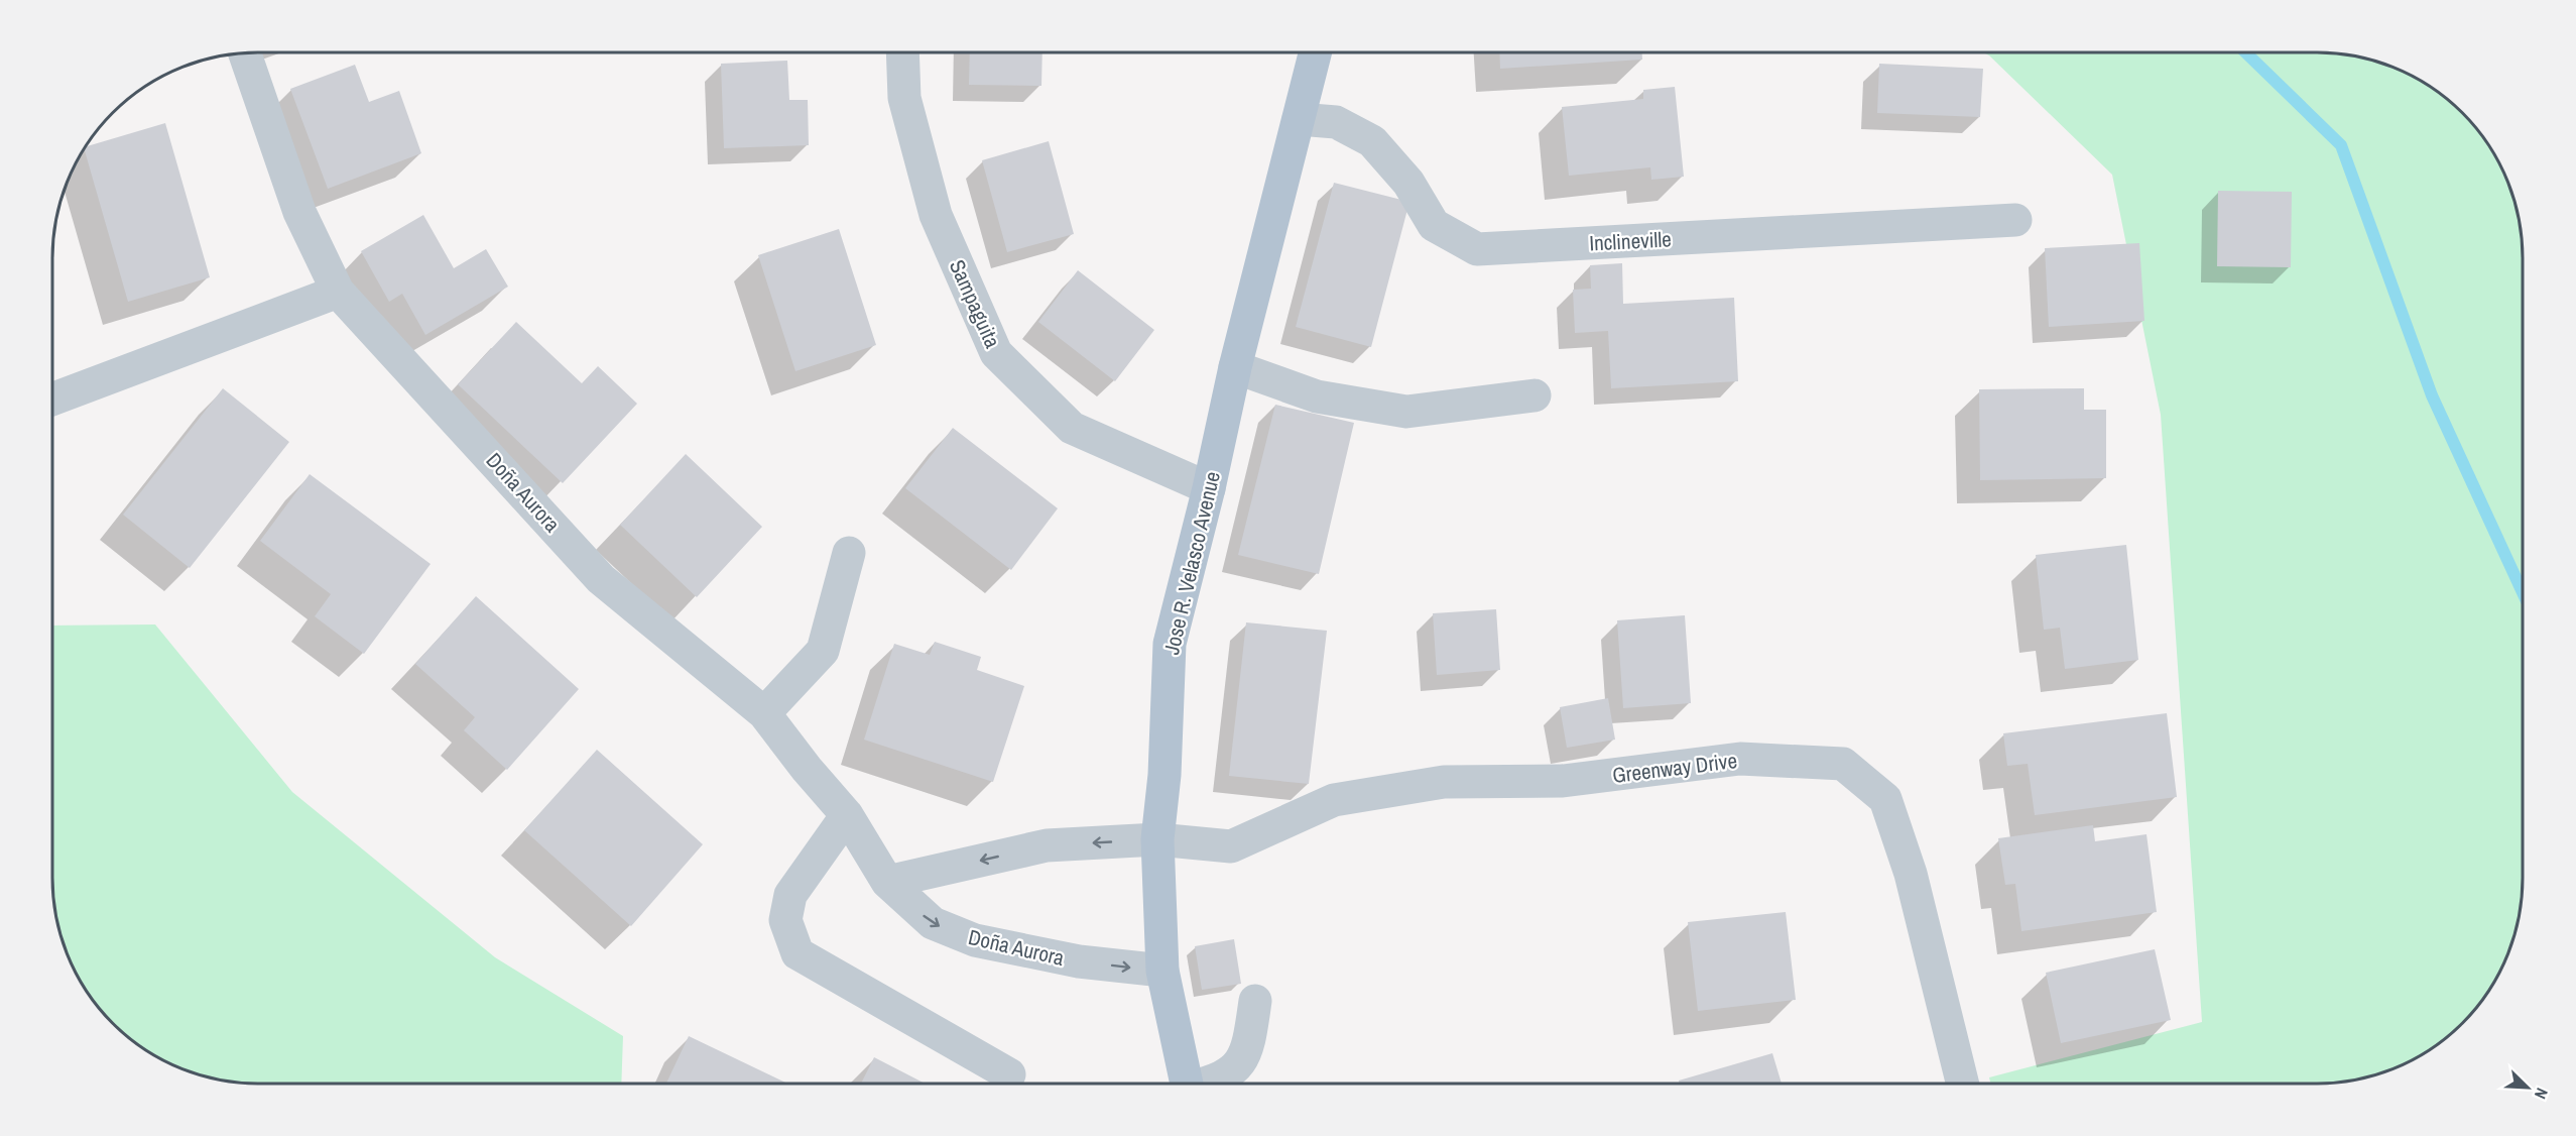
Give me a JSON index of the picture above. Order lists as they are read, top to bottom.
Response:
{
  "streets": {
    "main road": ["Jose R. Velasco Avenue"],
    "street": [
      "Inclineville",
      "Sampaguita",
      "Doña Aurora",
      "Greenway Drive"
    ]
  },
  "crossings": [
    ["Inclineville", "Jose R. Velasco Avenue"],
    ["Sampaguita", "Jose R. Velasco Avenue"],
    ["Doña Aurora", "Jose R. Velasco Avenue"],
    ["Jose R. Velasco Avenue", "Greenway Drive"]
  ],
  "north": "bottom right"
}
